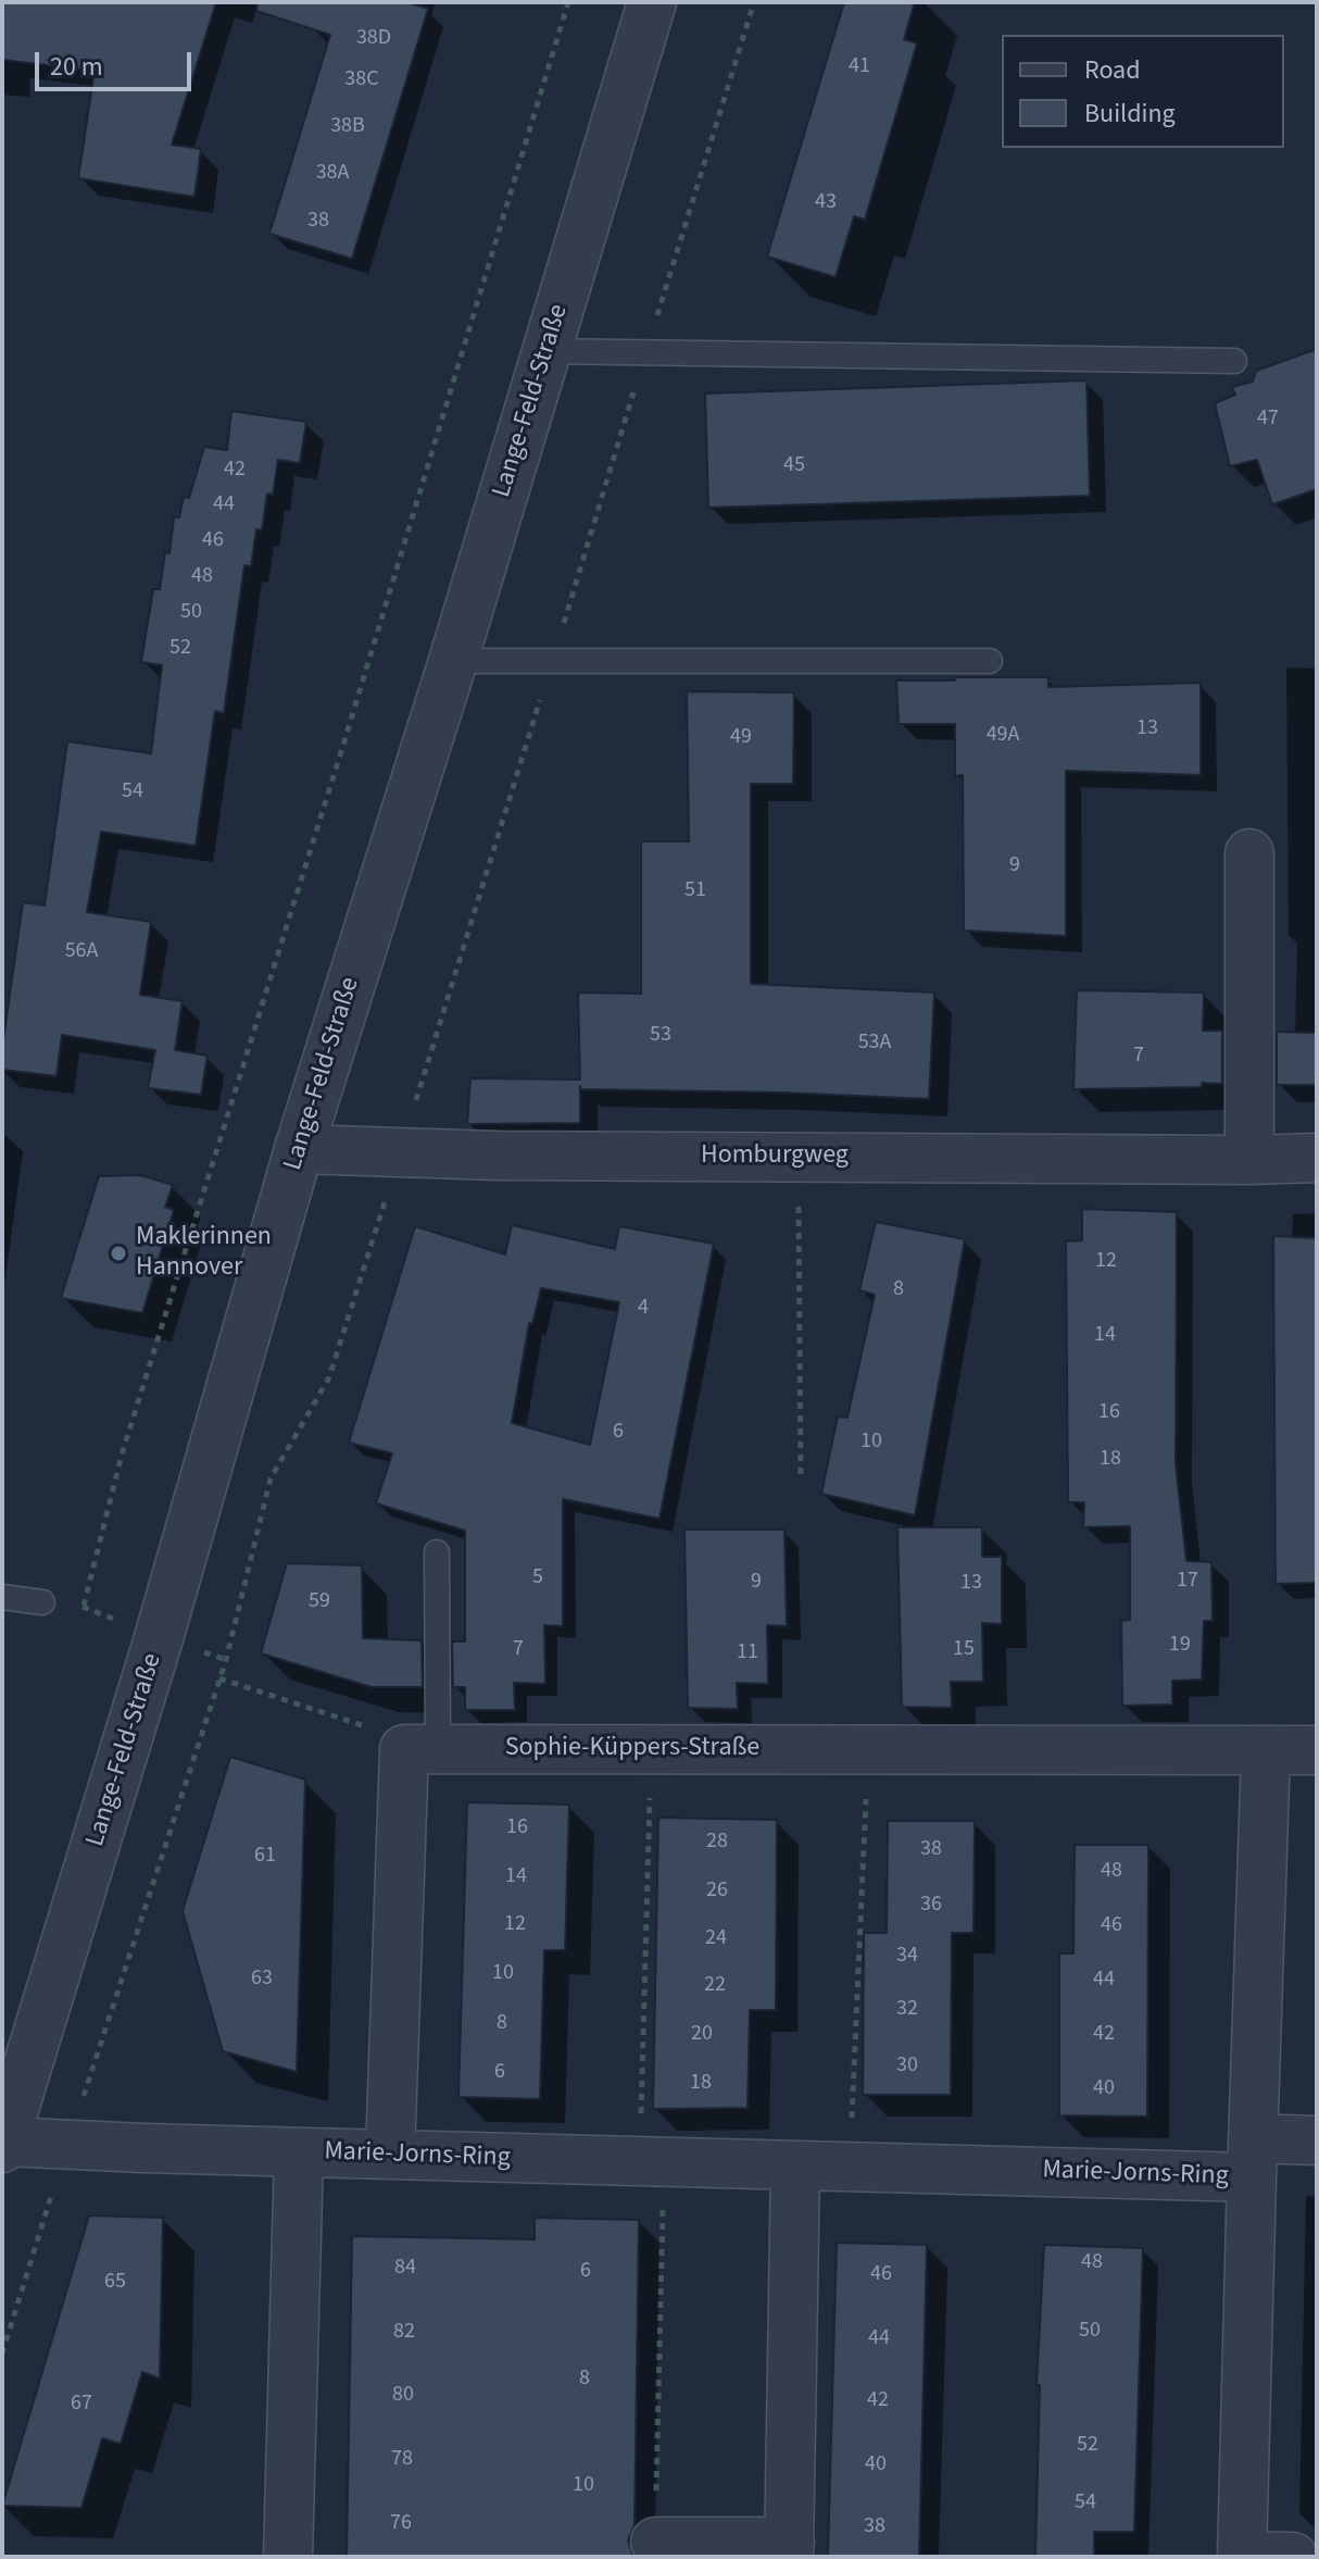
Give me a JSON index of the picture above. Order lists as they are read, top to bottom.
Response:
{
  "streets": {
    "street": [
      "Lange-Feld-Straße",
      "Homburgweg",
      "Sophie-Küppers-Straße",
      "Marie-Jorns-Ring"
    ]
  },
  "crossings": [
    ["Lange-Feld-Straße", "Homburgweg"],
    ["Lange-Feld-Straße", "Marie-Jorns-Ring"]
  ],
  "places": ["Maklerinnen Hannover"],
  "house_numbers": [
    "38D",
    "41",
    "38C",
    "38B",
    "38A",
    "43",
    "38",
    "47",
    "45",
    "42",
    "44",
    "46",
    "48",
    "50",
    "52",
    "13",
    "49A",
    "49",
    "54",
    "9",
    "51",
    "56A",
    "53",
    "53A",
    "7",
    "12",
    "8",
    "4",
    "14",
    "16",
    "6",
    "10",
    "18",
    "5",
    "17",
    "9",
    "13",
    "59",
    "19",
    "7",
    "15",
    "11",
    "16",
    "28",
    "38",
    "61",
    "48",
    "14",
    "26",
    "36",
    "12",
    "46",
    "24",
    "34",
    "10",
    "63",
    "44",
    "22",
    "32",
    "8",
    "20",
    "42",
    "30",
    "6",
    "18",
    "40",
    "48",
    "84",
    "6",
    "46",
    "65",
    "50",
    "82",
    "44",
    "8",
    "80",
    "42",
    "67",
    "52",
    "78",
    "40",
    "10",
    "54",
    "76",
    "38"
  ],
  "legend": ["Road", "Building"],
  "scale_bar": "20 m"
}
